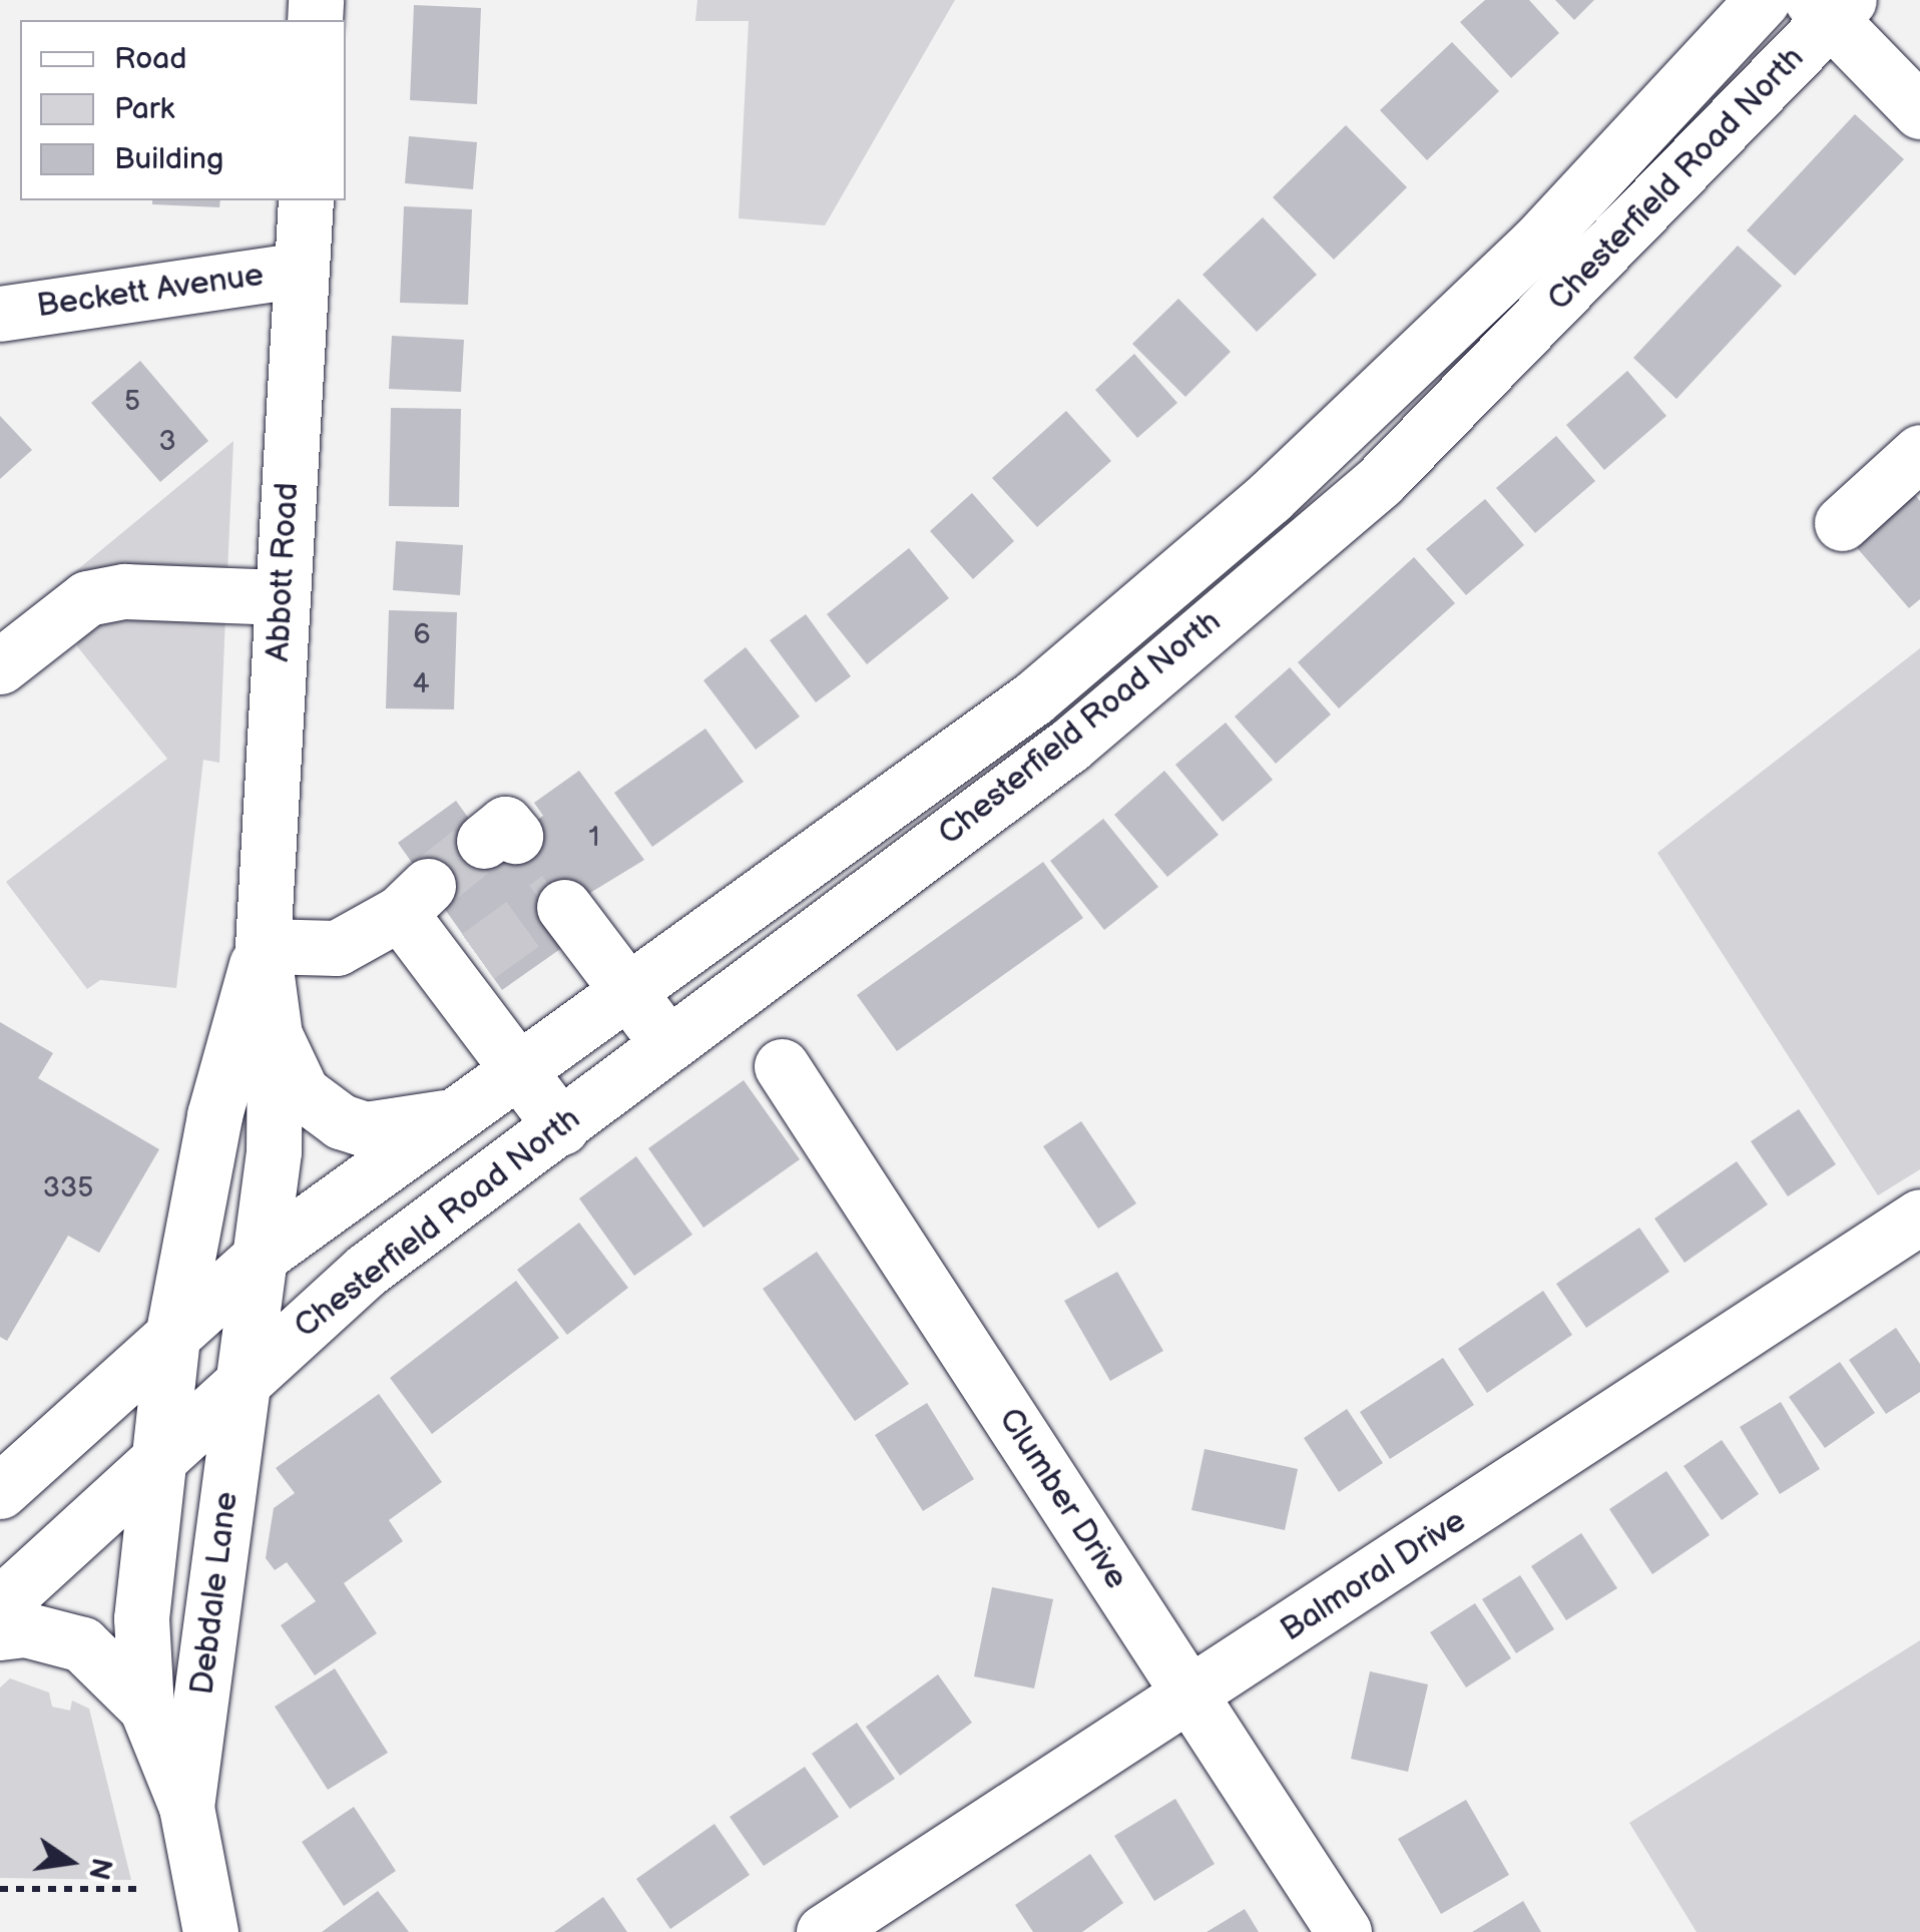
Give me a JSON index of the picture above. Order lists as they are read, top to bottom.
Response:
{
  "streets": {
    "main road": [
      "Chesterfield Road North",
      "Beckett Avenue",
      "Abbott Road",
      "Clumber Drive",
      "Balmoral Drive",
      "Debdale Lane"
    ]
  },
  "crossings": [
    ["Chesterfield Road North", "Abbott Road"],
    ["Chesterfield Road North", "Debdale Lane"],
    ["Beckett Avenue", "Abbott Road"],
    ["Abbott Road", "Debdale Lane"],
    ["Clumber Drive", "Balmoral Drive"]
  ],
  "house_numbers": [
    "5",
    "3",
    "6",
    "4",
    "1",
    "335"
  ],
  "legend": ["Road", "Park", "Building"],
  "north": "right"
}
